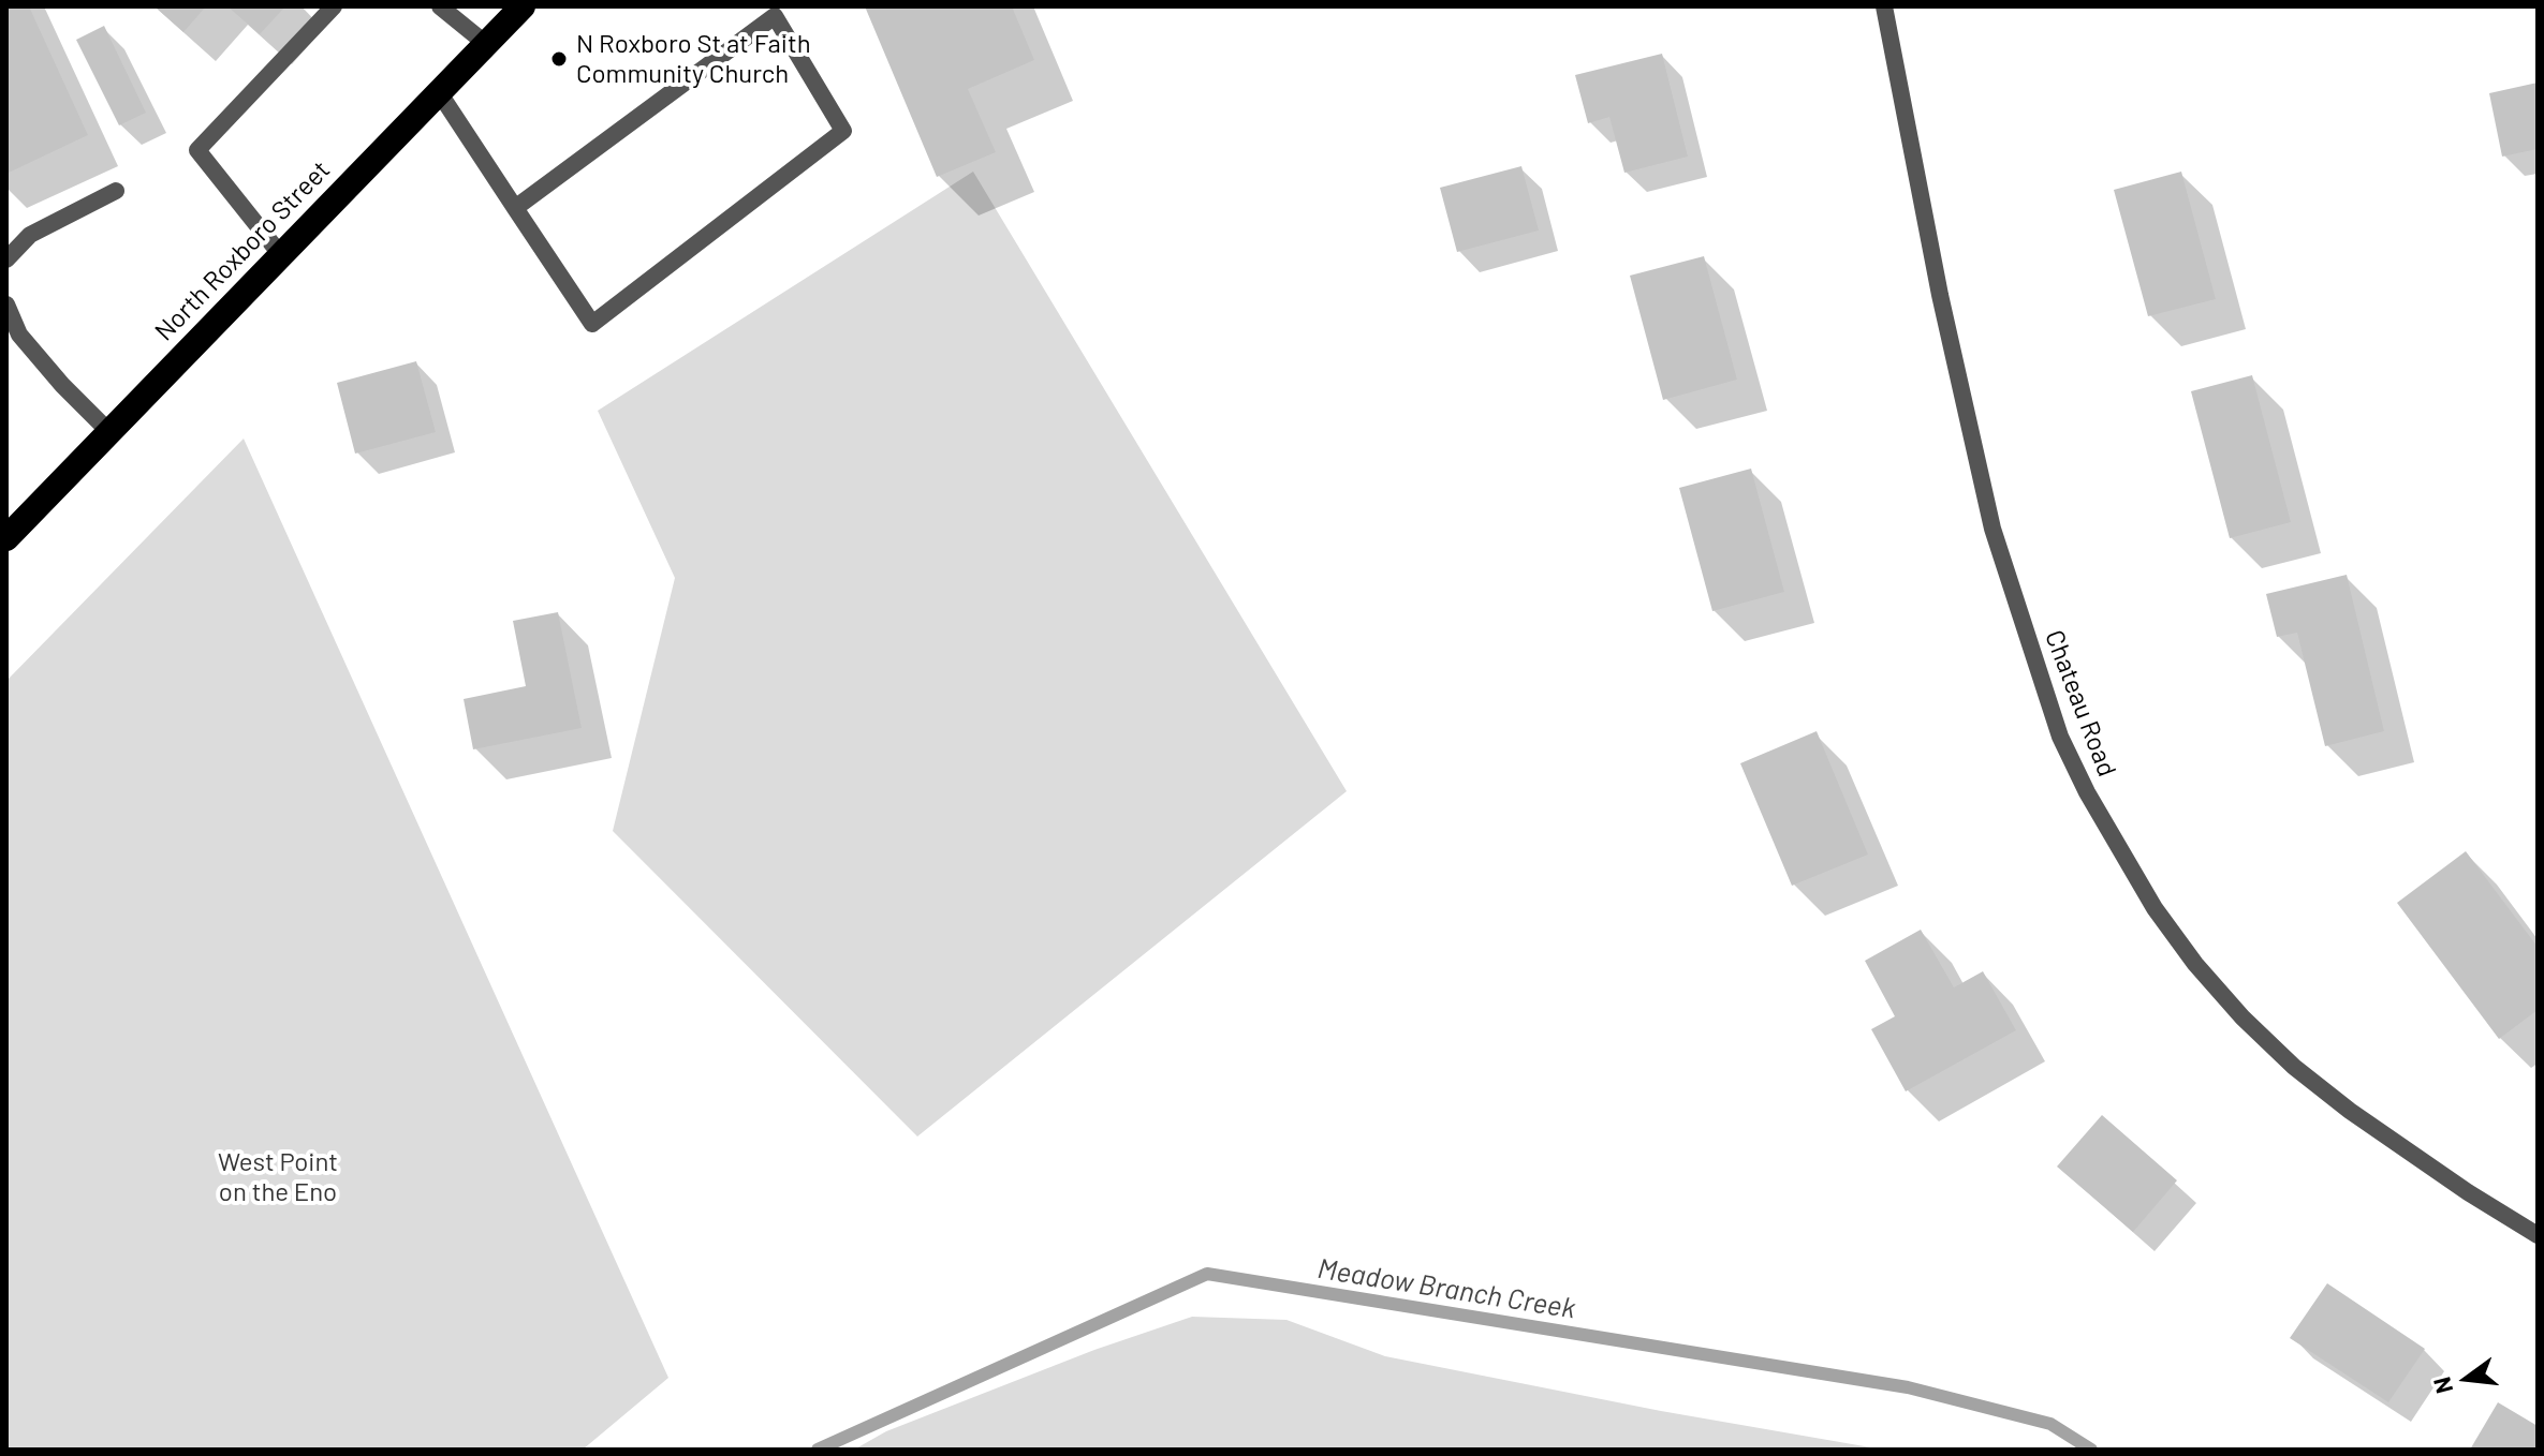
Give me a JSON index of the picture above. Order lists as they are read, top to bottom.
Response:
{
  "streets": {
    "highway": ["North Roxboro Street"],
    "street": ["Chateau Road"]
  },
  "water": ["Meadow Branch Creek"],
  "parks": ["West Point on the Eno"],
  "places": ["N Roxboro St at Faith Community Church"],
  "north": "left"
}
